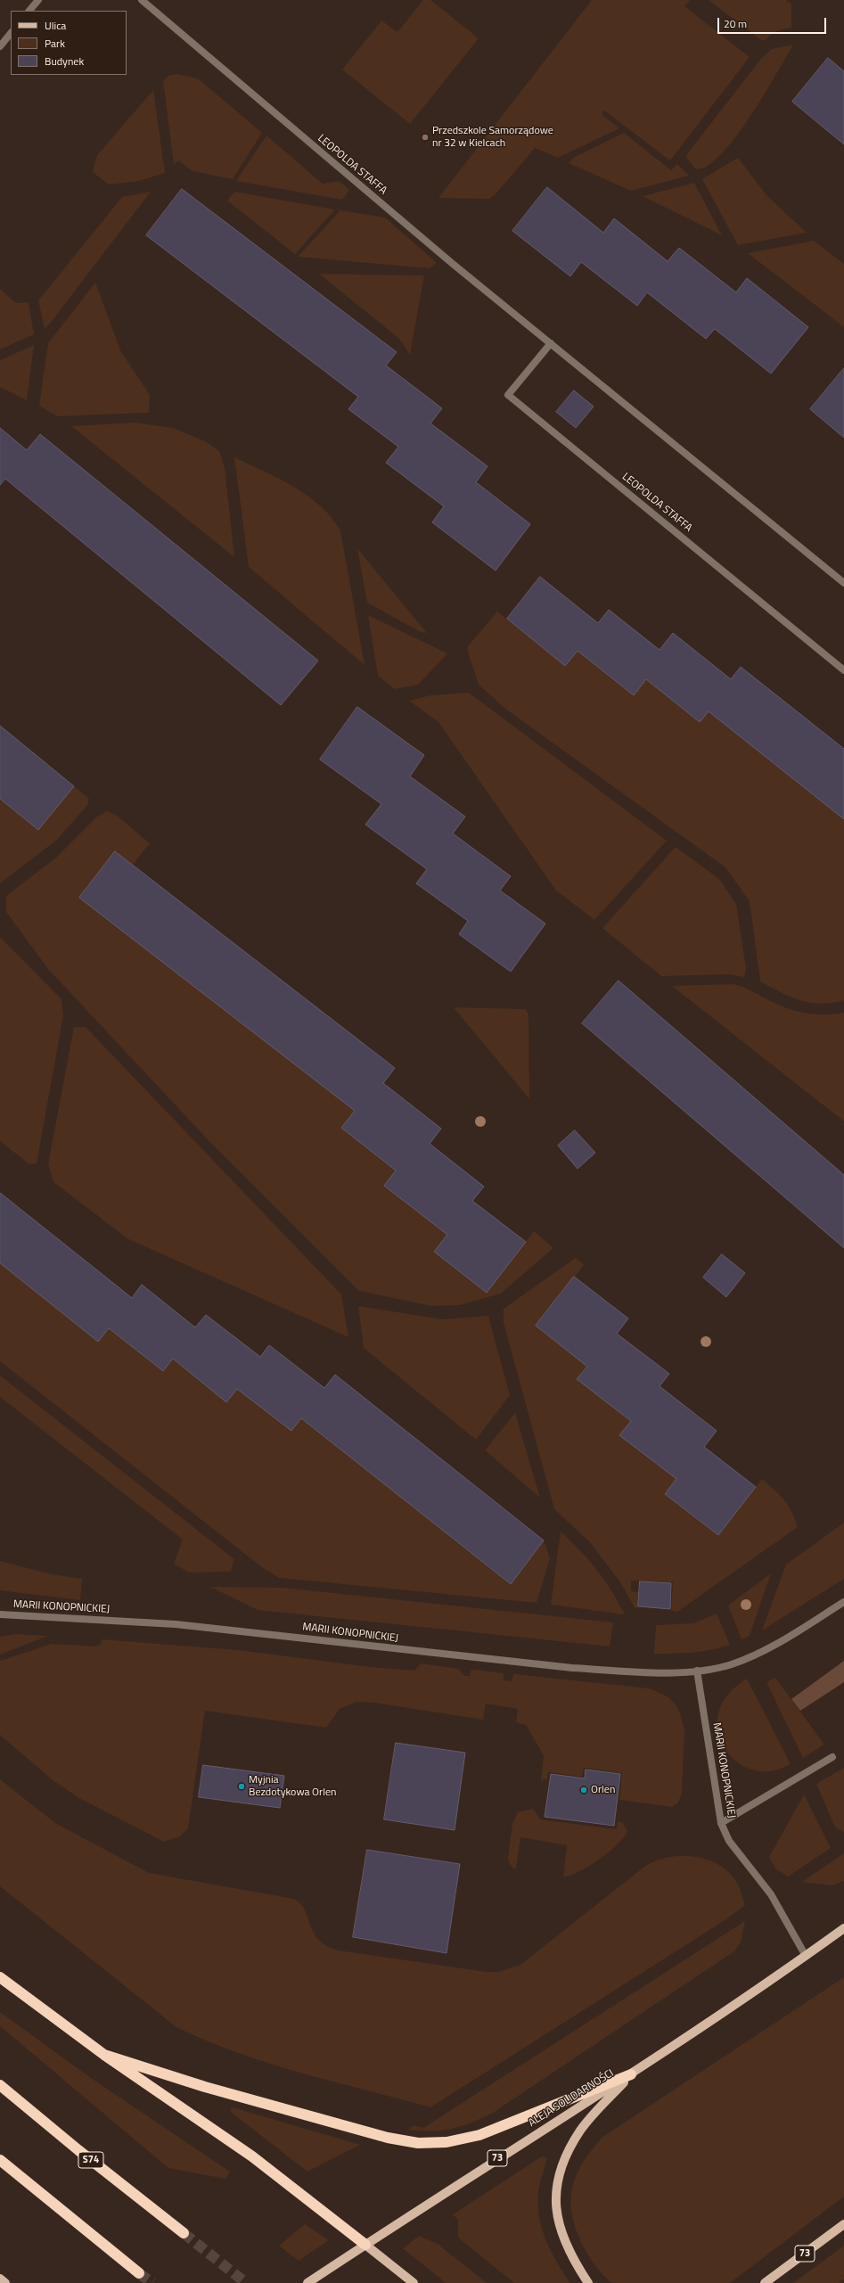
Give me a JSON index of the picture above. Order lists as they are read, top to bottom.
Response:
{
  "streets": {
    "highway": ["S74"],
    "main road": ["ALEJA SOLIDARNOŚCI", "73"],
    "street": ["LEOPOLDA STAFFA", "MARII KONOPNICKIEJ"]
  },
  "crossings": [
    ["MARII KONOPNICKIEJ", "ALEJA SOLIDARNOŚCI"]
  ],
  "places": ["Przedszkole Samorządowe nr 32 w Kielcach", "Myjnia Bezdotykowa Orlen", "Orlen"],
  "legend": ["Ulica", "Park", "Budynek"],
  "scale_bar": "20 m"
}
